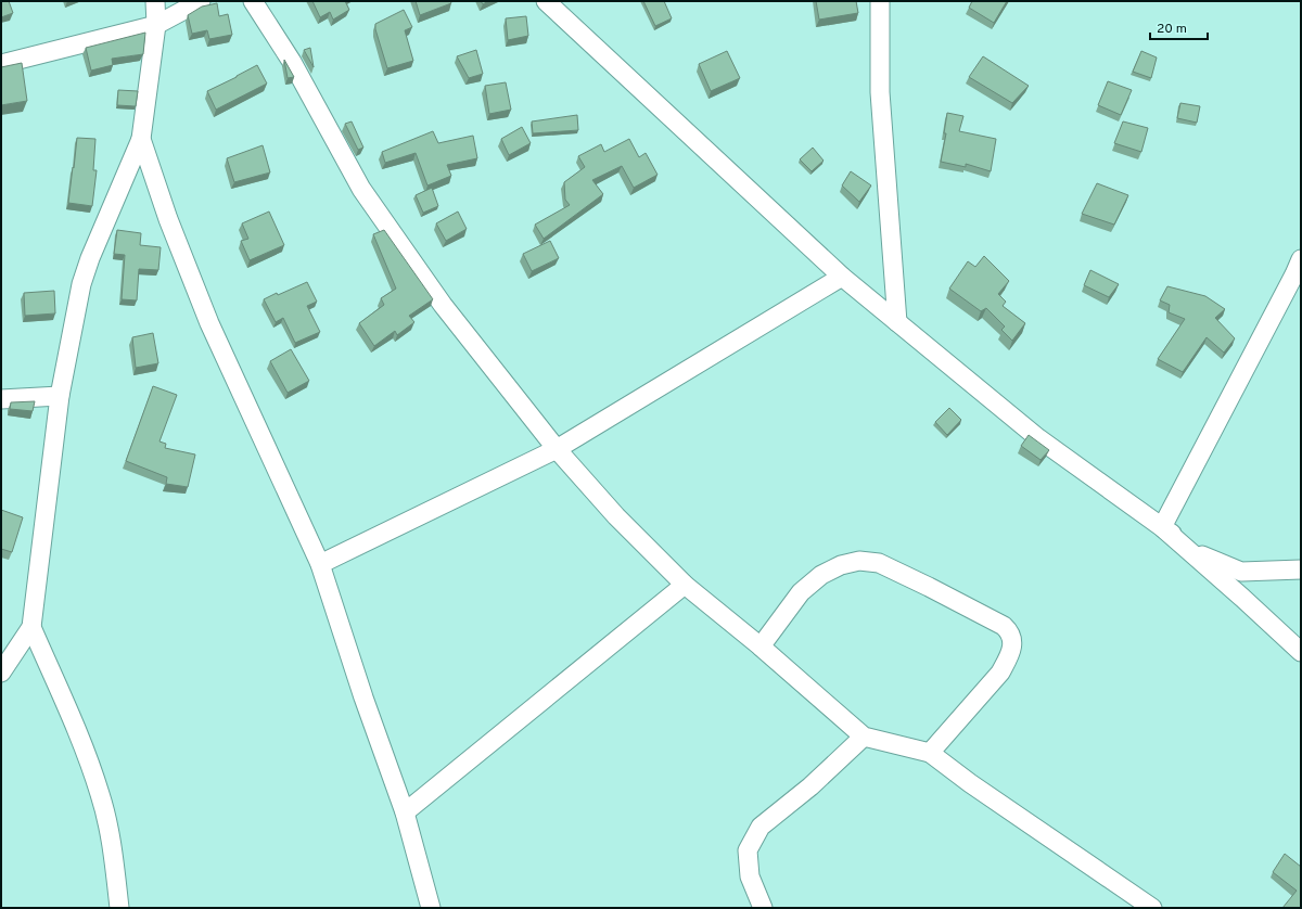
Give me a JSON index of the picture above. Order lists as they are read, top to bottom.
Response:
{
  "scale_bar": "20 m"
}
